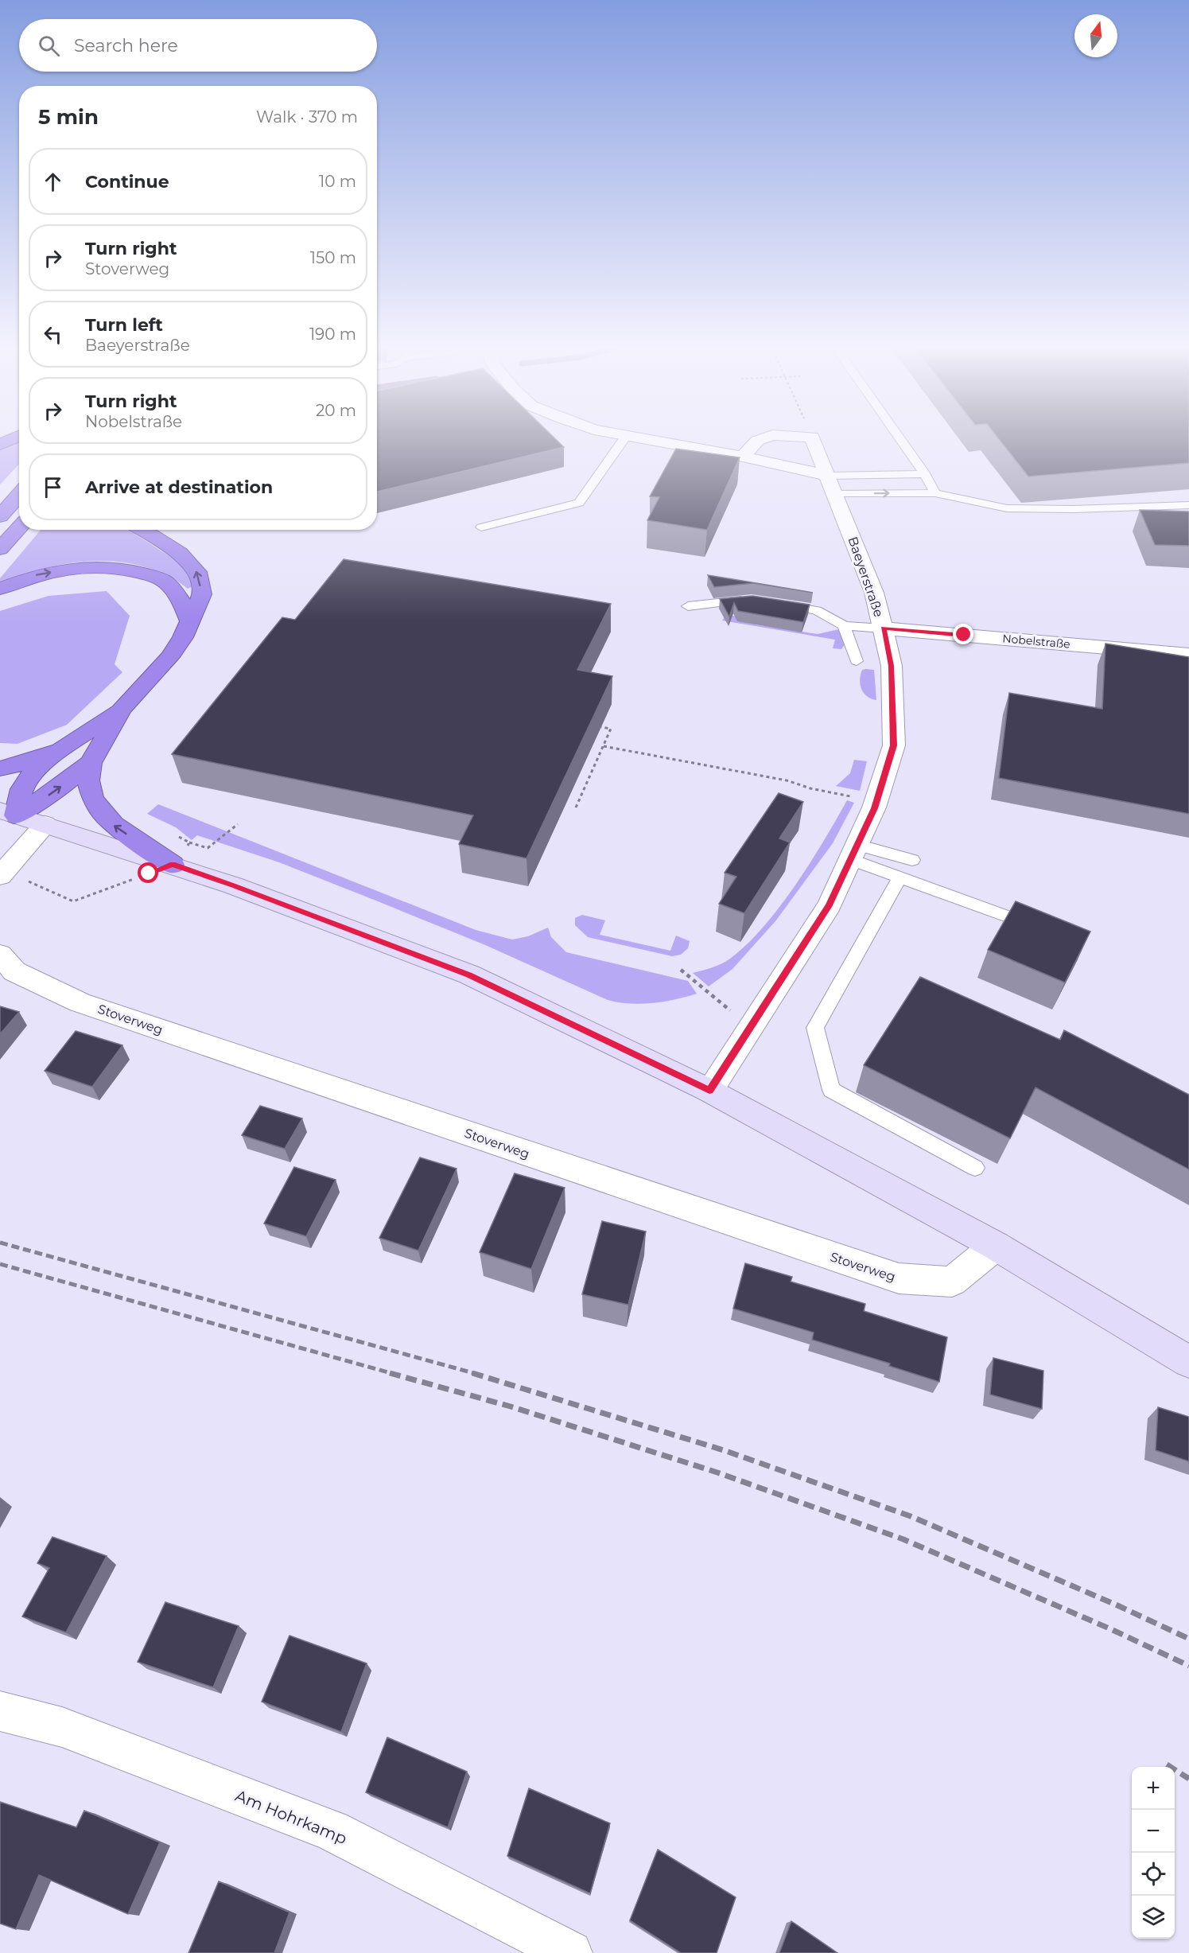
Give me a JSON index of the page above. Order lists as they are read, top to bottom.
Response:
{
  "streets": {
    "street": [
      "Baeyerstraße",
      "Nobelstraße",
      "Stoverweg",
      "Am Hohrkamp"
    ]
  },
  "crossings": [
    ["Baeyerstraße", "Nobelstraße"]
  ],
  "north": "top",
  "page": {
    "search": "Search here",
    "heading": ["5 min", "Walk · 370 m"],
    "list": [
      ["Continue", "10 m"],
      ["Turn right", "Stoverweg", "150 m"],
      ["Turn left", "Baeyerstraße", "190 m"],
      ["Turn right", "Nobelstraße", "20 m"],
      "Arrive at destination"
    ],
    "map_buttons": ["+", "−"]
  }
}
